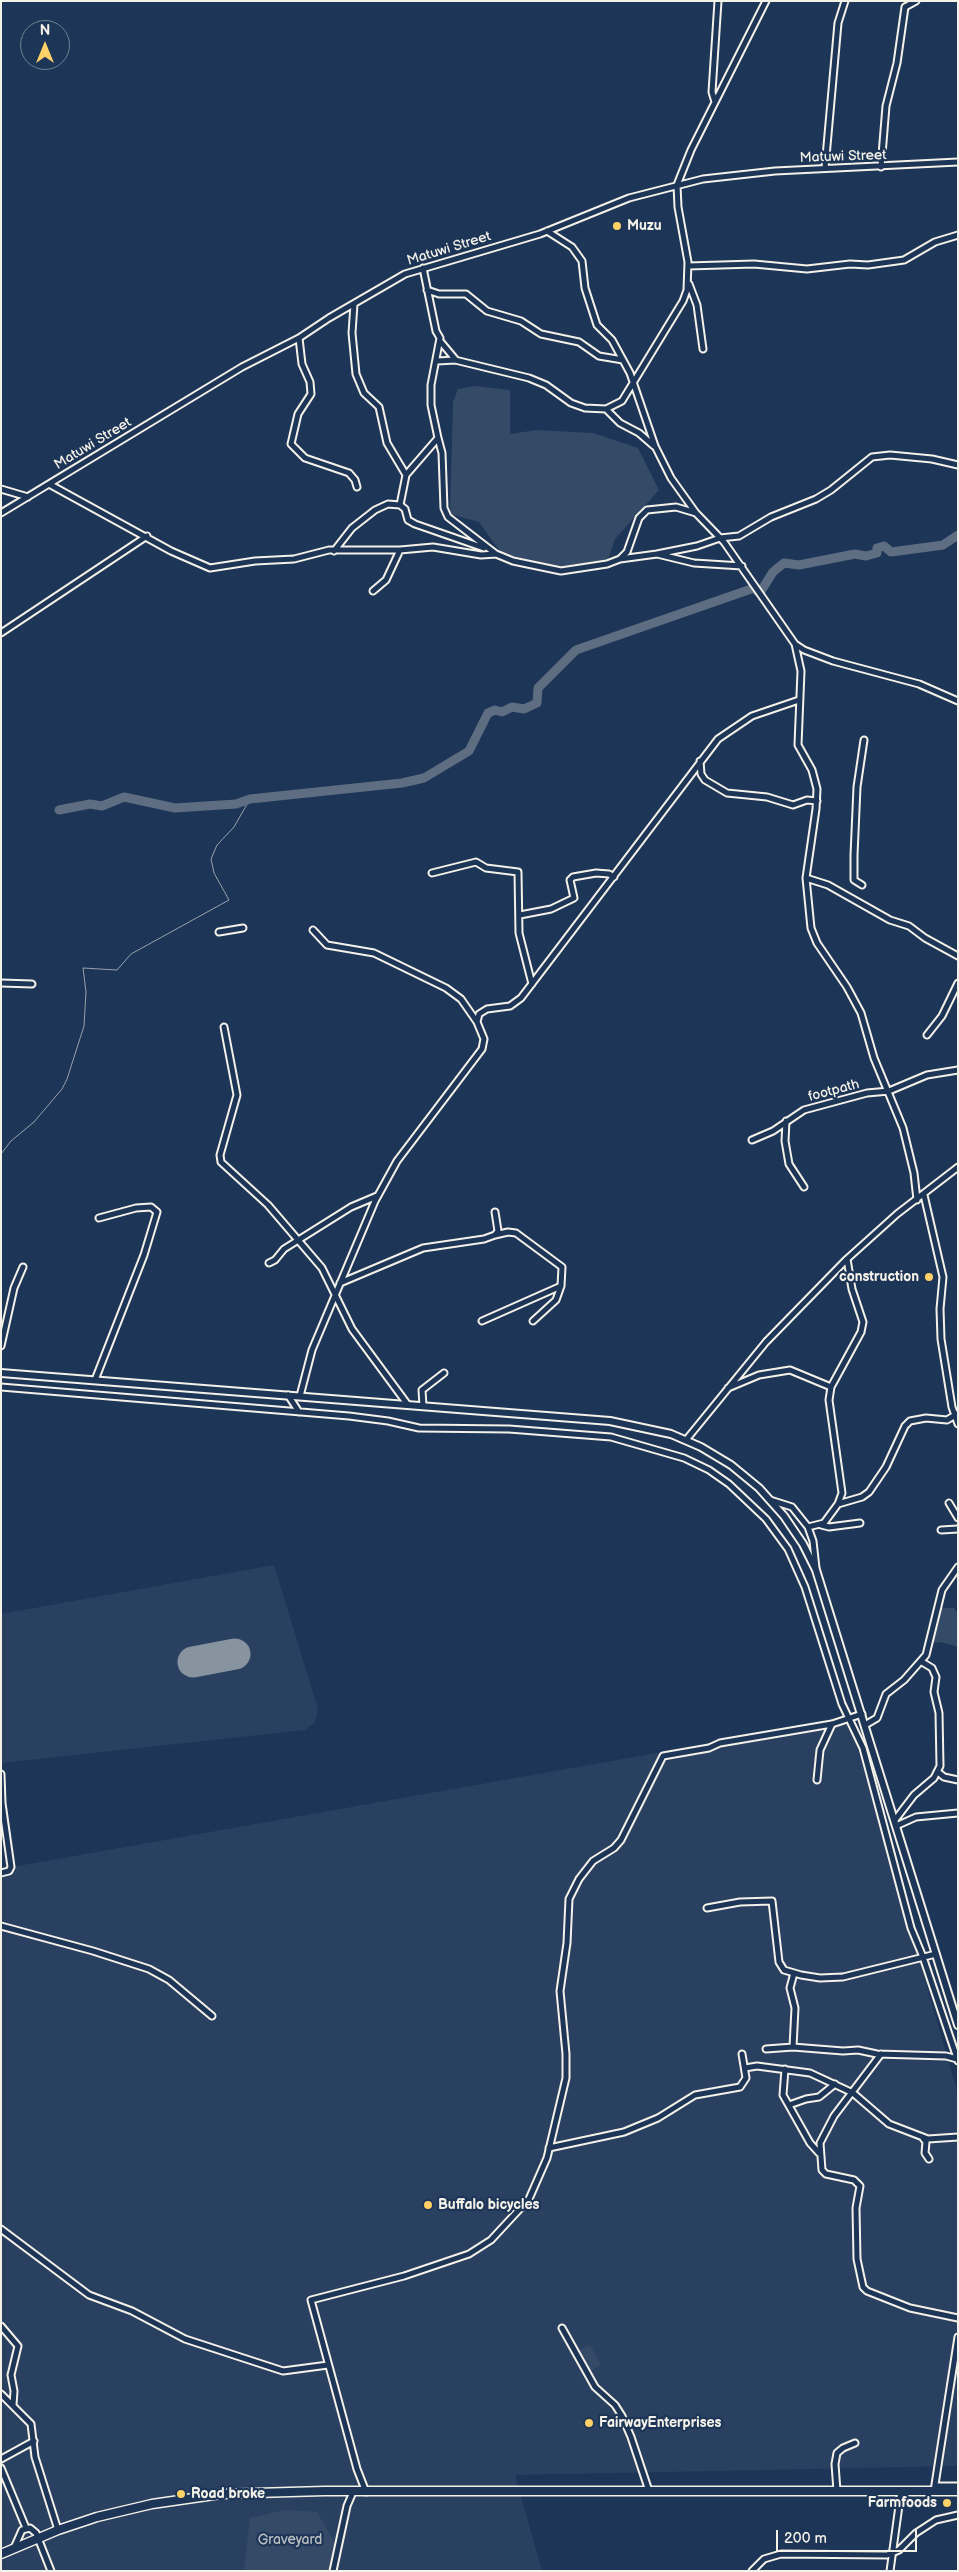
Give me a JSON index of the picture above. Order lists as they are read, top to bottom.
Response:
{
  "streets": {
    "street": ["Matuwi Street", "footpath"]
  },
  "parks": ["Graveyard"],
  "places": [
    "Muzu",
    "construction",
    "Buffalo bicycles",
    "FairwayEnterprises",
    "Road broke",
    "Farmfoods"
  ],
  "scale_bar": "200 m",
  "north": "top"
}
